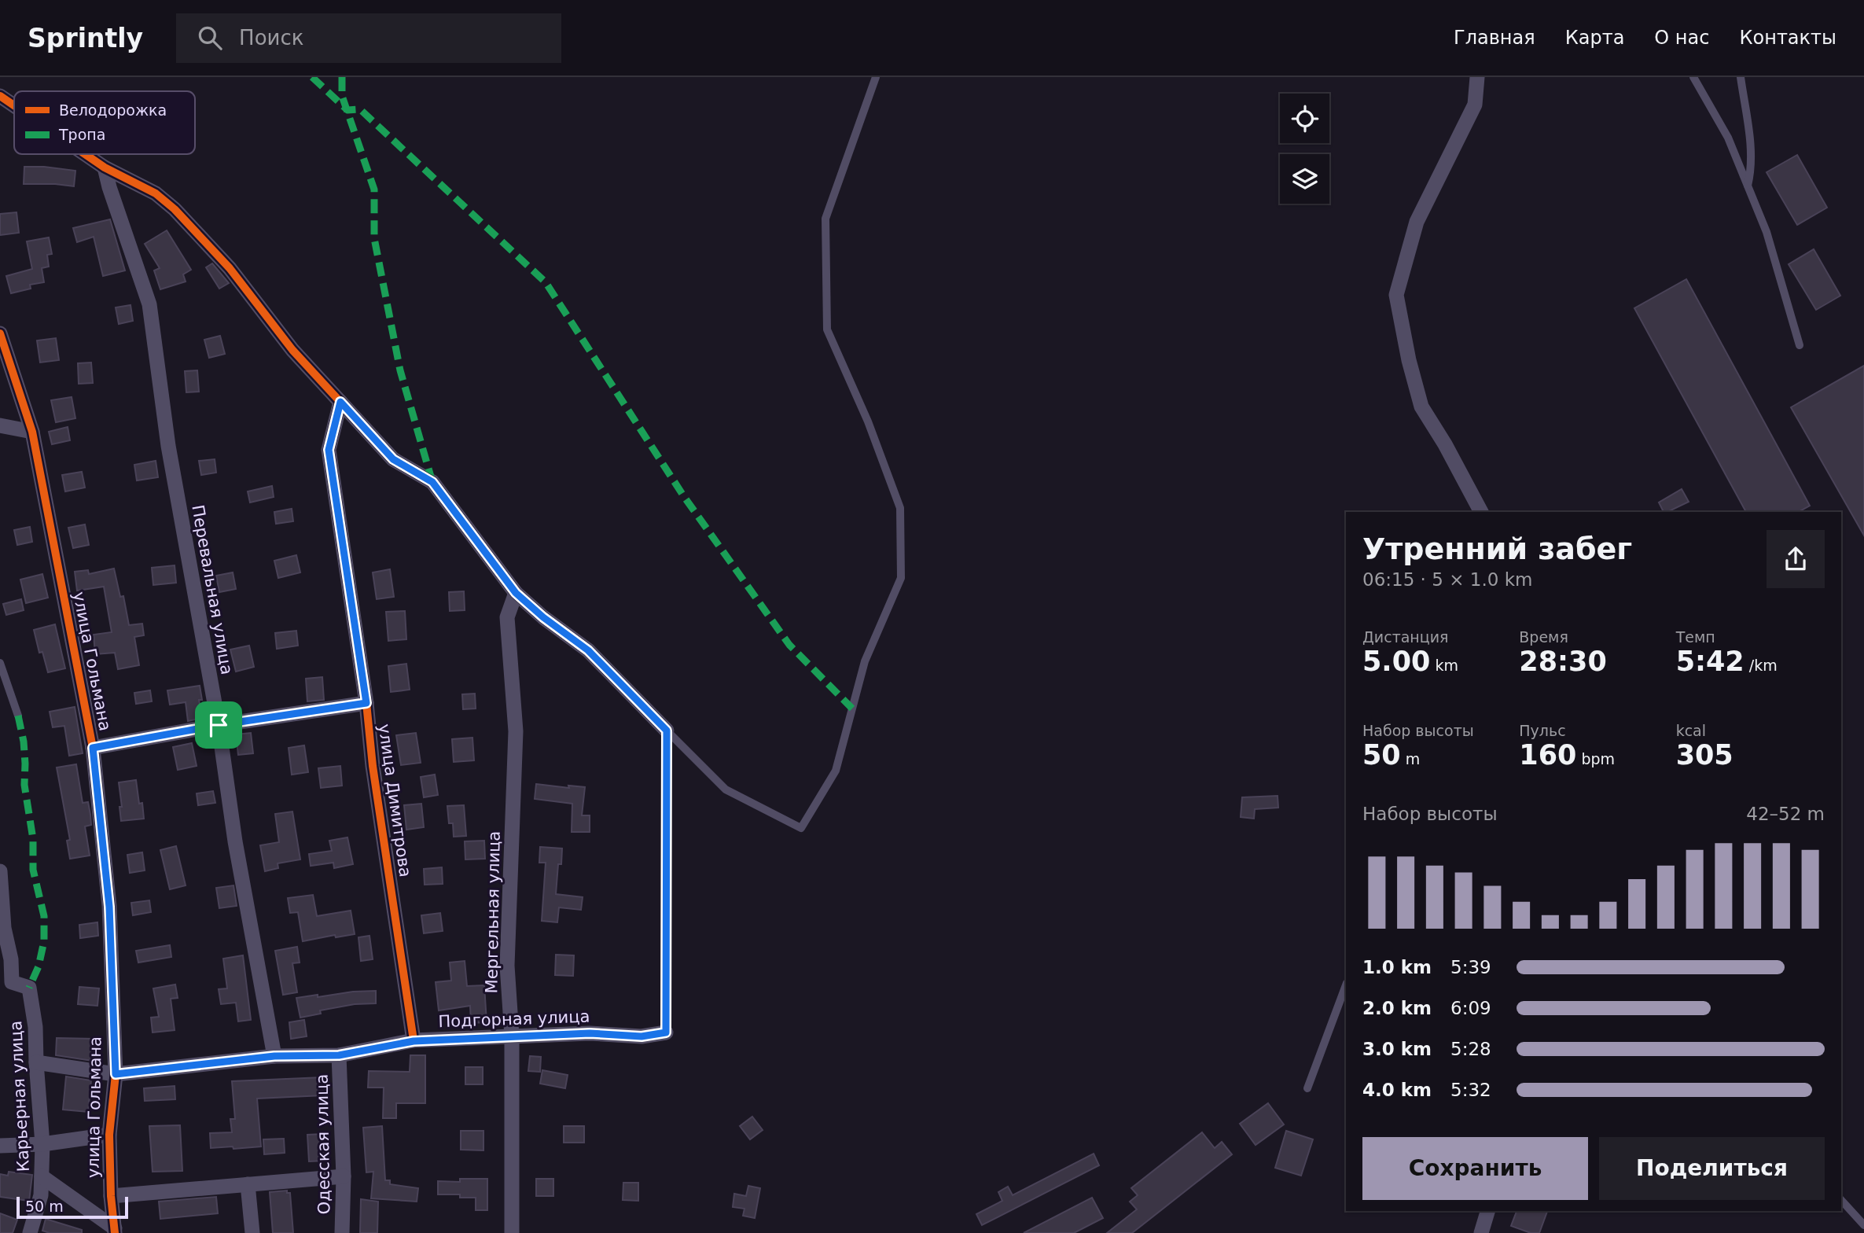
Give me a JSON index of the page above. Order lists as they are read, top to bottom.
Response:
{
  "streets": {
    "street": [
      "Перевальная улица",
      "улица Гольмана",
      "улица Димитрова",
      "Мергельная улица",
      "Подгорная улица",
      "Карьерная улица",
      "Одесская улица"
    ]
  },
  "crossings": [
    ["Перевальная улица", "Подгорная улица"],
    ["улица Гольмана", "Подгорная улица"],
    ["улица Димитрова", "Подгорная улица"],
    ["Мергельная улица", "Подгорная улица"],
    ["Подгорная улица", "Карьерная улица"],
    ["Подгорная улица", "Одесская улица"]
  ],
  "legend": ["Велодорожка", "Тропа"],
  "scale_bar": "50 m",
  "page": {
    "header": "Sprintly",
    "search": "Поиск",
    "nav": [
      "Главная",
      "Карта",
      "О нас",
      "Контакты"
    ],
    "heading": ["Утренний забег", "06:15 · 5 × 1.0 km"],
    "stats": [
      ["Дистанция", "5.00 km"],
      ["Время", "28:30"],
      ["Темп", "5:42 /km"],
      ["Набор высоты", "50 m"],
      ["Пульс", "160 bpm"],
      ["kcal", "305"]
    ],
    "chart": ["Набор высоты", "42–52 m"],
    "list": [
      {
        "name": "1.0 km",
        "note": "5:39"
      },
      {
        "name": "2.0 km",
        "note": "6:09"
      },
      {
        "name": "3.0 km",
        "note": "5:28"
      },
      {
        "name": "4.0 km",
        "note": "5:32"
      }
    ],
    "buttons": ["Сохранить", "Поделиться"],
    "scale": "50 m"
  }
}
